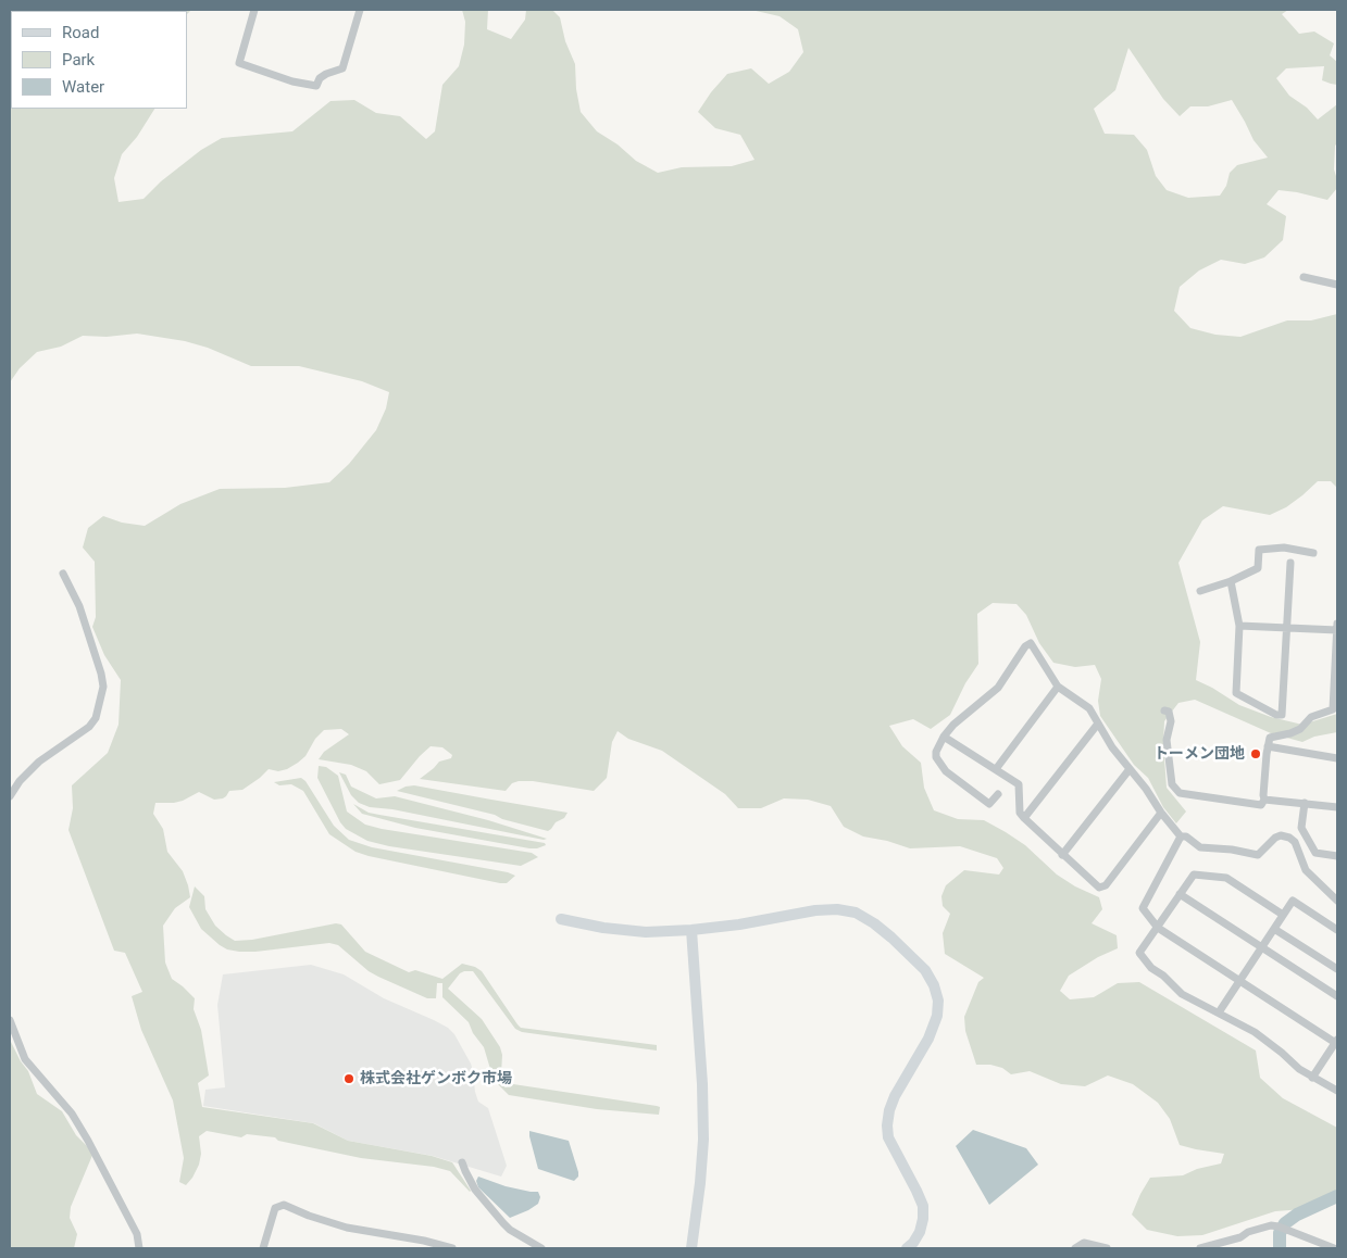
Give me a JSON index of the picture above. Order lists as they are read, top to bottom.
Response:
{
  "places": ["トーメン団地", "株式会社ゲンボク市場"],
  "legend": ["Road", "Park", "Water"]
}
